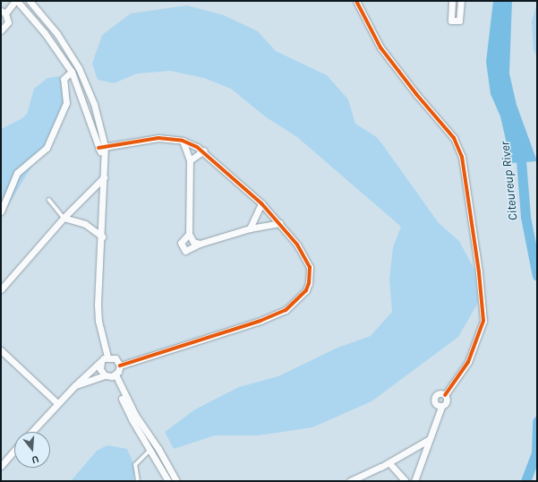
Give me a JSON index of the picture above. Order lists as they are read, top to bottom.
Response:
{
  "water": ["Citeureup River"],
  "north": "bottom"
}
